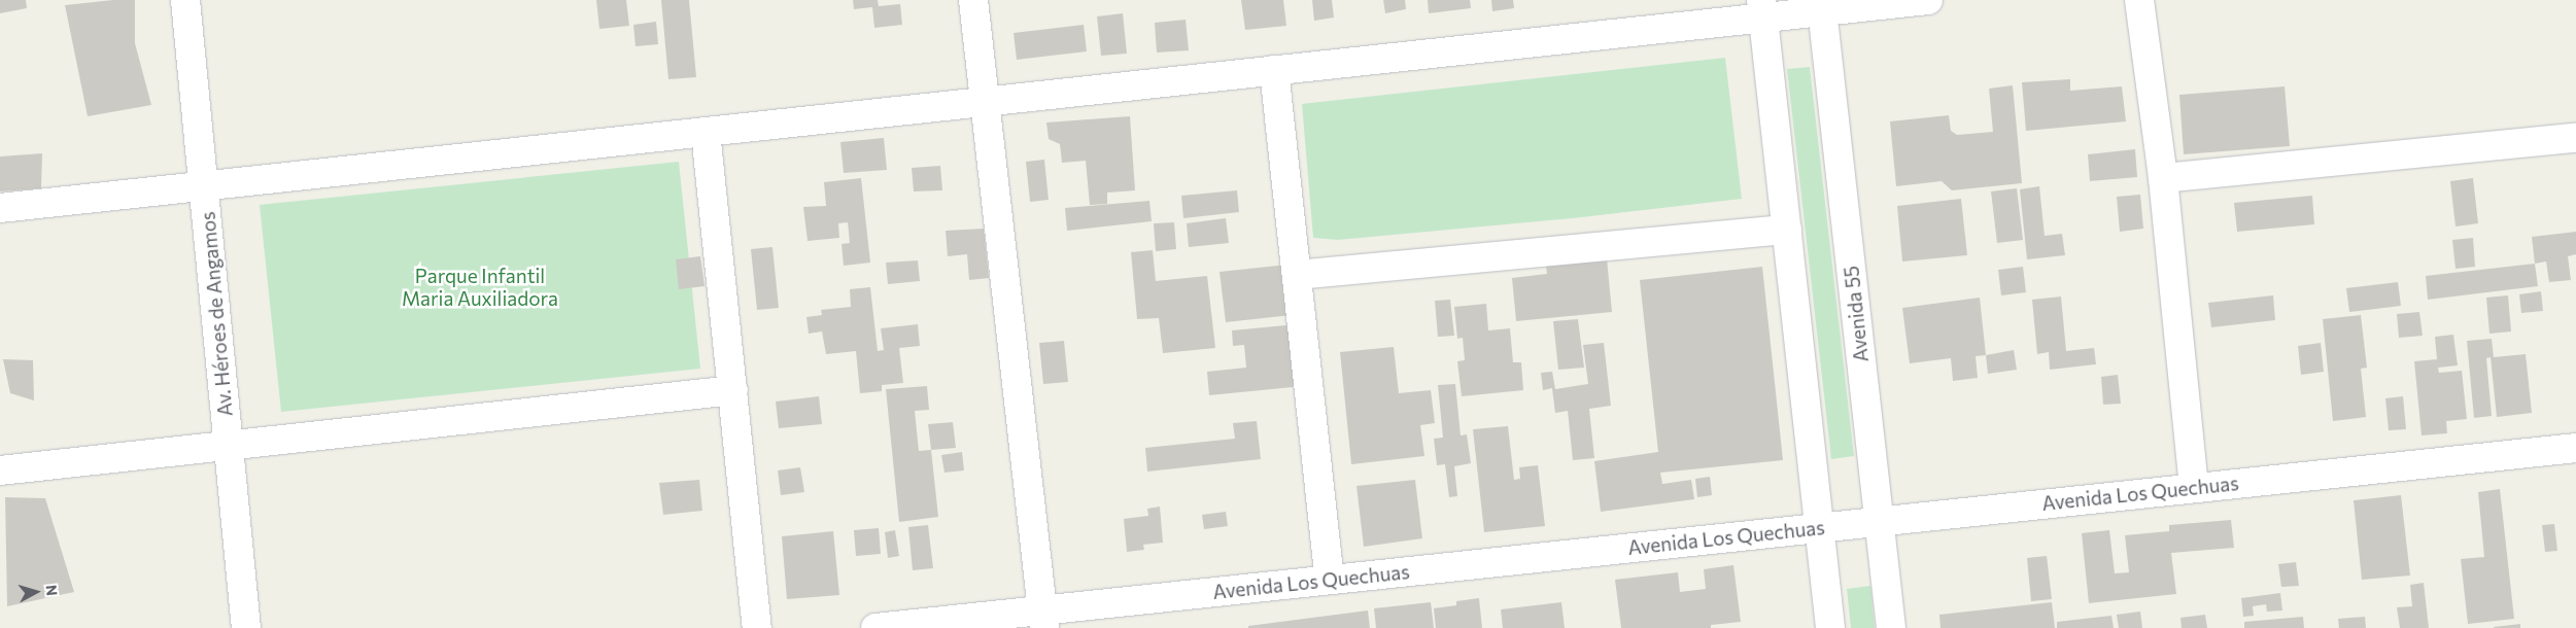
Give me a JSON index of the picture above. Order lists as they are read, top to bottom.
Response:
{
  "streets": {
    "street": ["Av. Héroes de Angamos", "Avenida 55", "Avenida Los Quechuas"]
  },
  "crossings": [
    ["Avenida 55", "Avenida Los Quechuas"]
  ],
  "parks": ["Parque Infantil Maria Auxiliadora"],
  "north": "right"
}
